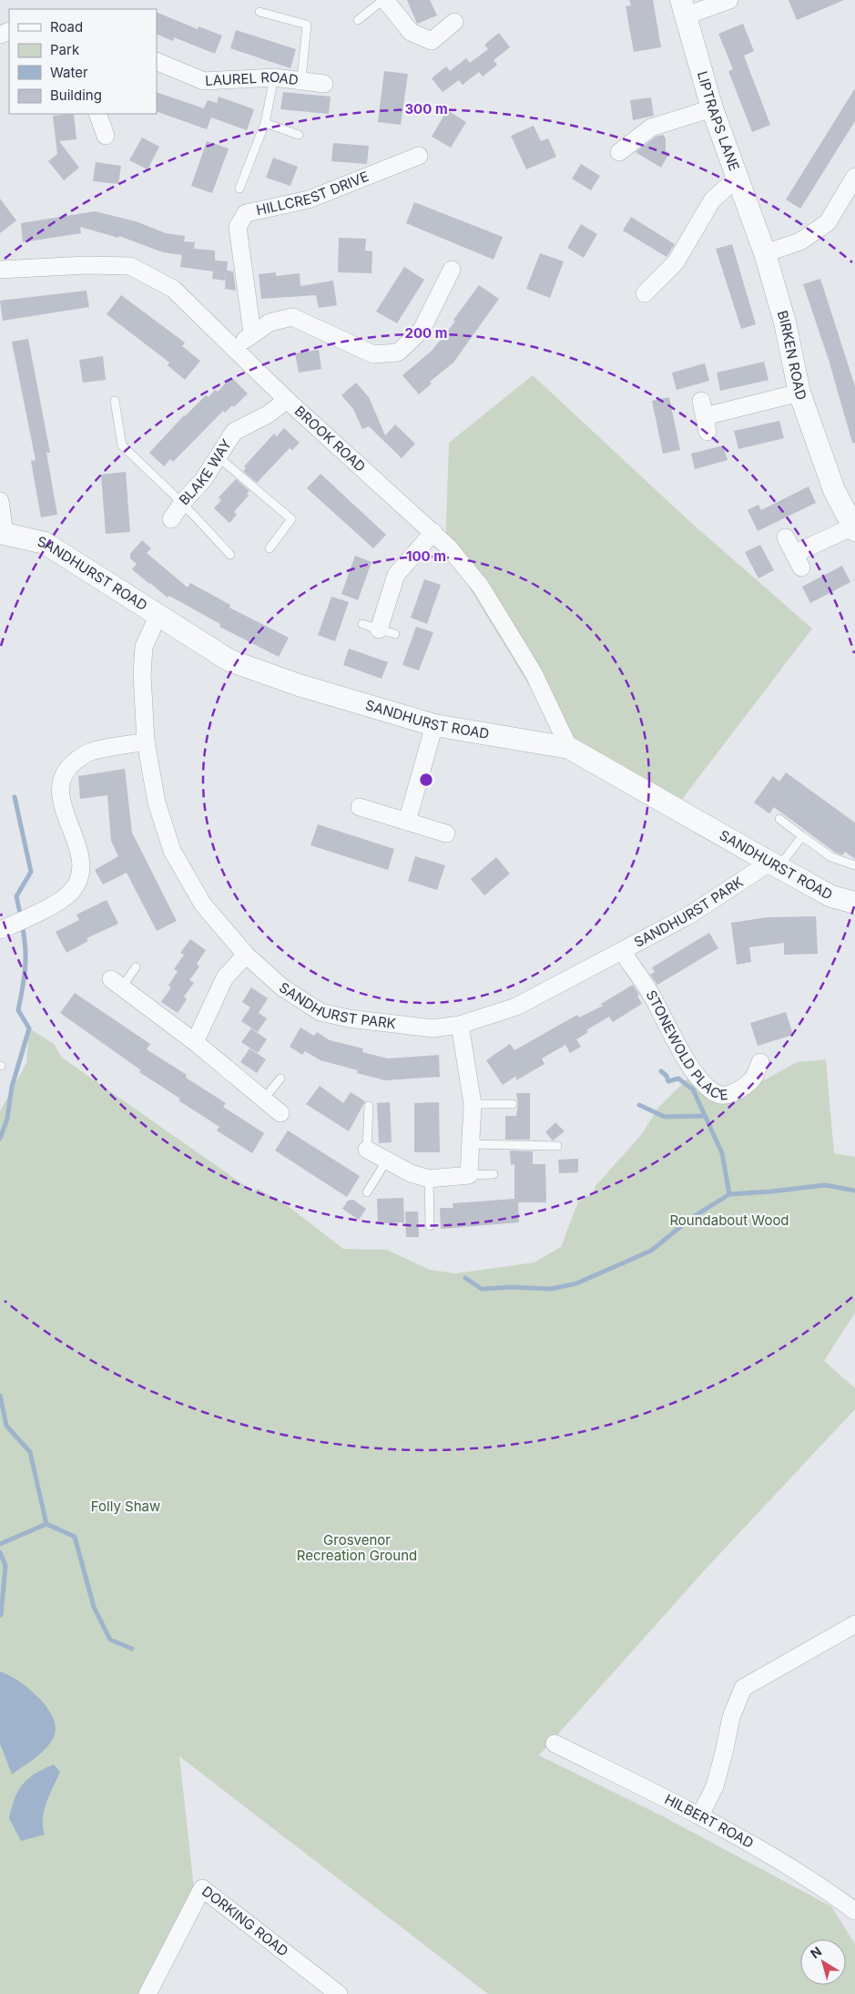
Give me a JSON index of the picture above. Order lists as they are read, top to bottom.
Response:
{
  "streets": {
    "street": [
      "LAUREL ROAD",
      "LIPTRAPS LANE",
      "HILLCREST DRIVE",
      "BIRKEN ROAD",
      "BROOK ROAD",
      "BLAKE WAY",
      "SANDHURST ROAD",
      "SANDHURST PARK",
      "STONEWOLD PLACE",
      "HILBERT ROAD",
      "DORKING ROAD"
    ]
  },
  "crossings": [
    ["LIPTRAPS LANE", "BIRKEN ROAD"],
    ["BROOK ROAD", "BLAKE WAY"],
    ["BROOK ROAD", "SANDHURST ROAD"],
    ["SANDHURST ROAD", "SANDHURST PARK"],
    ["SANDHURST PARK", "STONEWOLD PLACE"]
  ],
  "parks": ["Roundabout Wood", "Folly Shaw", "Grosvenor Recreation Ground"],
  "legend": [
    "Road",
    "Park",
    "Water",
    "Building"
  ],
  "north": "top left",
  "rings": ["300 m", "200 m", "100 m"]
}
